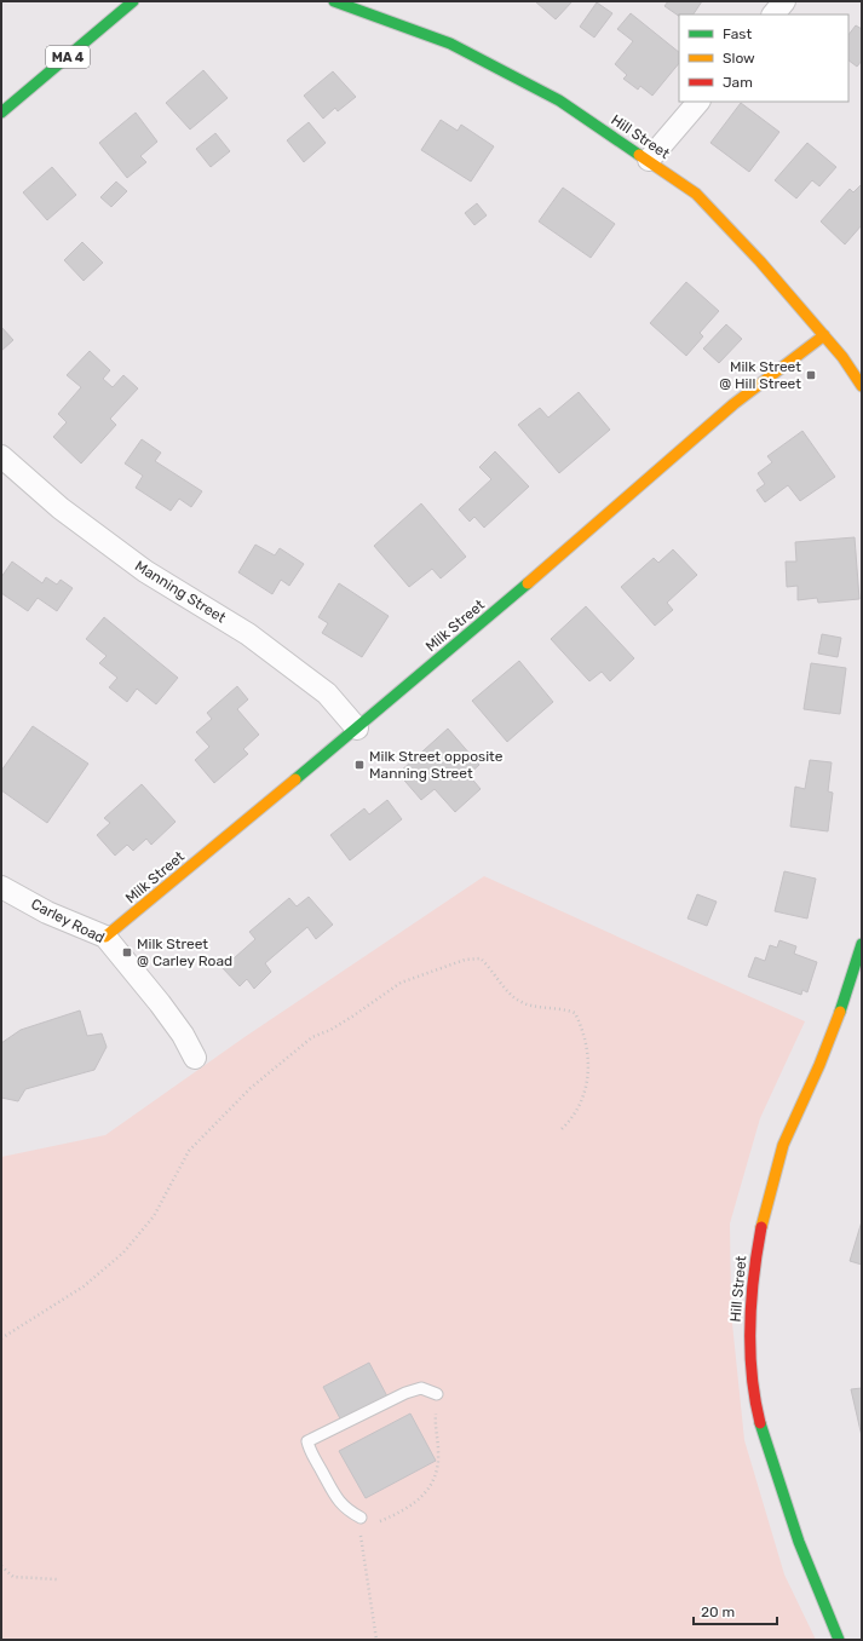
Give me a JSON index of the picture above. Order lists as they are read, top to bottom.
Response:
{
  "streets": {
    "street": [
      "MA 4",
      "Hill Street",
      "Manning Street",
      "Milk Street",
      "Carley Road"
    ]
  },
  "crossings": [
    ["Hill Street", "Milk Street"],
    ["Manning Street", "Milk Street"],
    ["Milk Street", "Carley Road"]
  ],
  "places": {
    "transit": ["Milk Street @ Hill Street", "Milk Street opposite Manning Street", "Milk Street @ Carley Road"]
  },
  "legend": ["Fast", "Slow", "Jam"],
  "scale_bar": "20 m"
}
